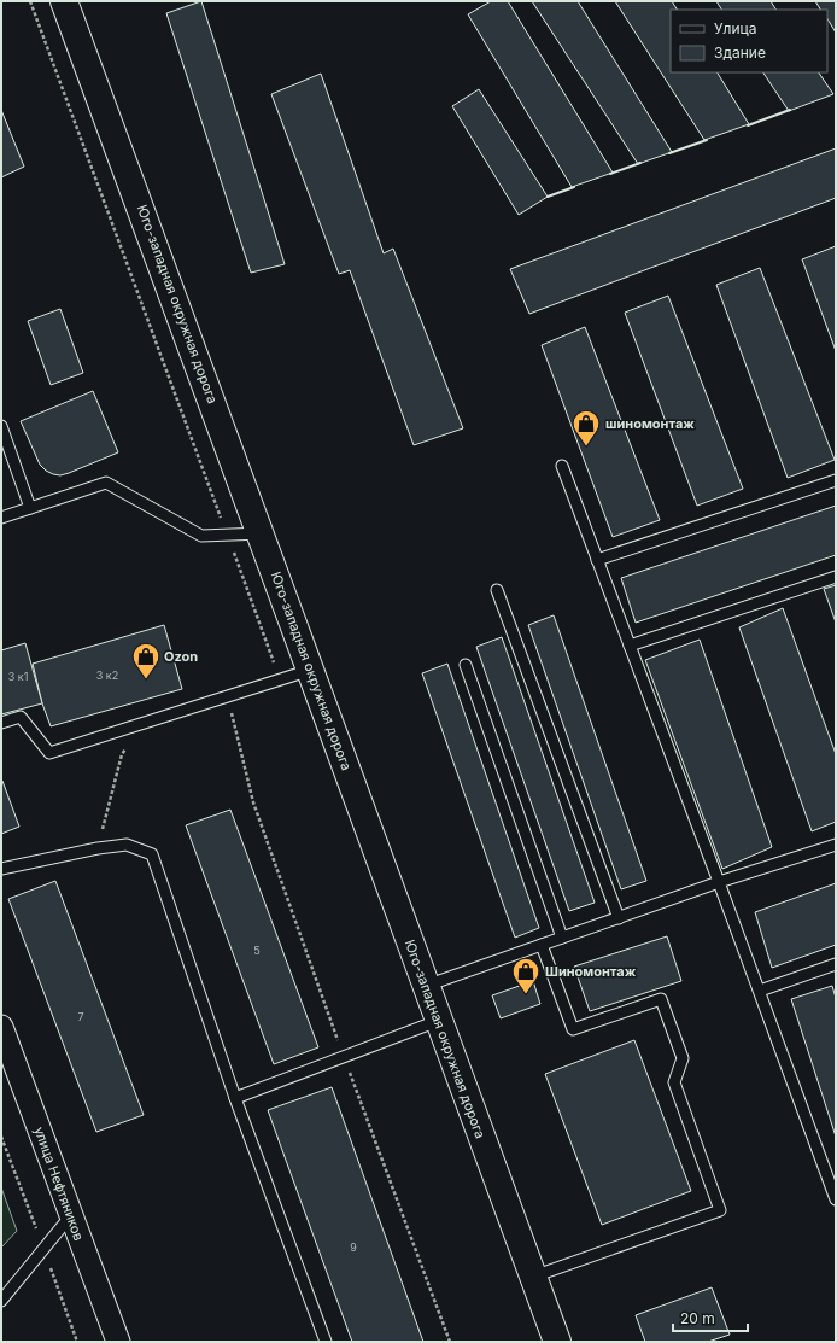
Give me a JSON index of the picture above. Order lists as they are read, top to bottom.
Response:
{
  "streets": {
    "highway": ["Юго-западная окружная дорога"],
    "street": ["улица Нефтяников"]
  },
  "places": {
    "shop": ["шиномонтаж", "Ozon", "Шиномонтаж"]
  },
  "house_numbers": [
    "3 к2",
    "3 к1",
    "5",
    "7",
    "9"
  ],
  "legend": ["Улица", "Здание"],
  "scale_bar": "20 m"
}
